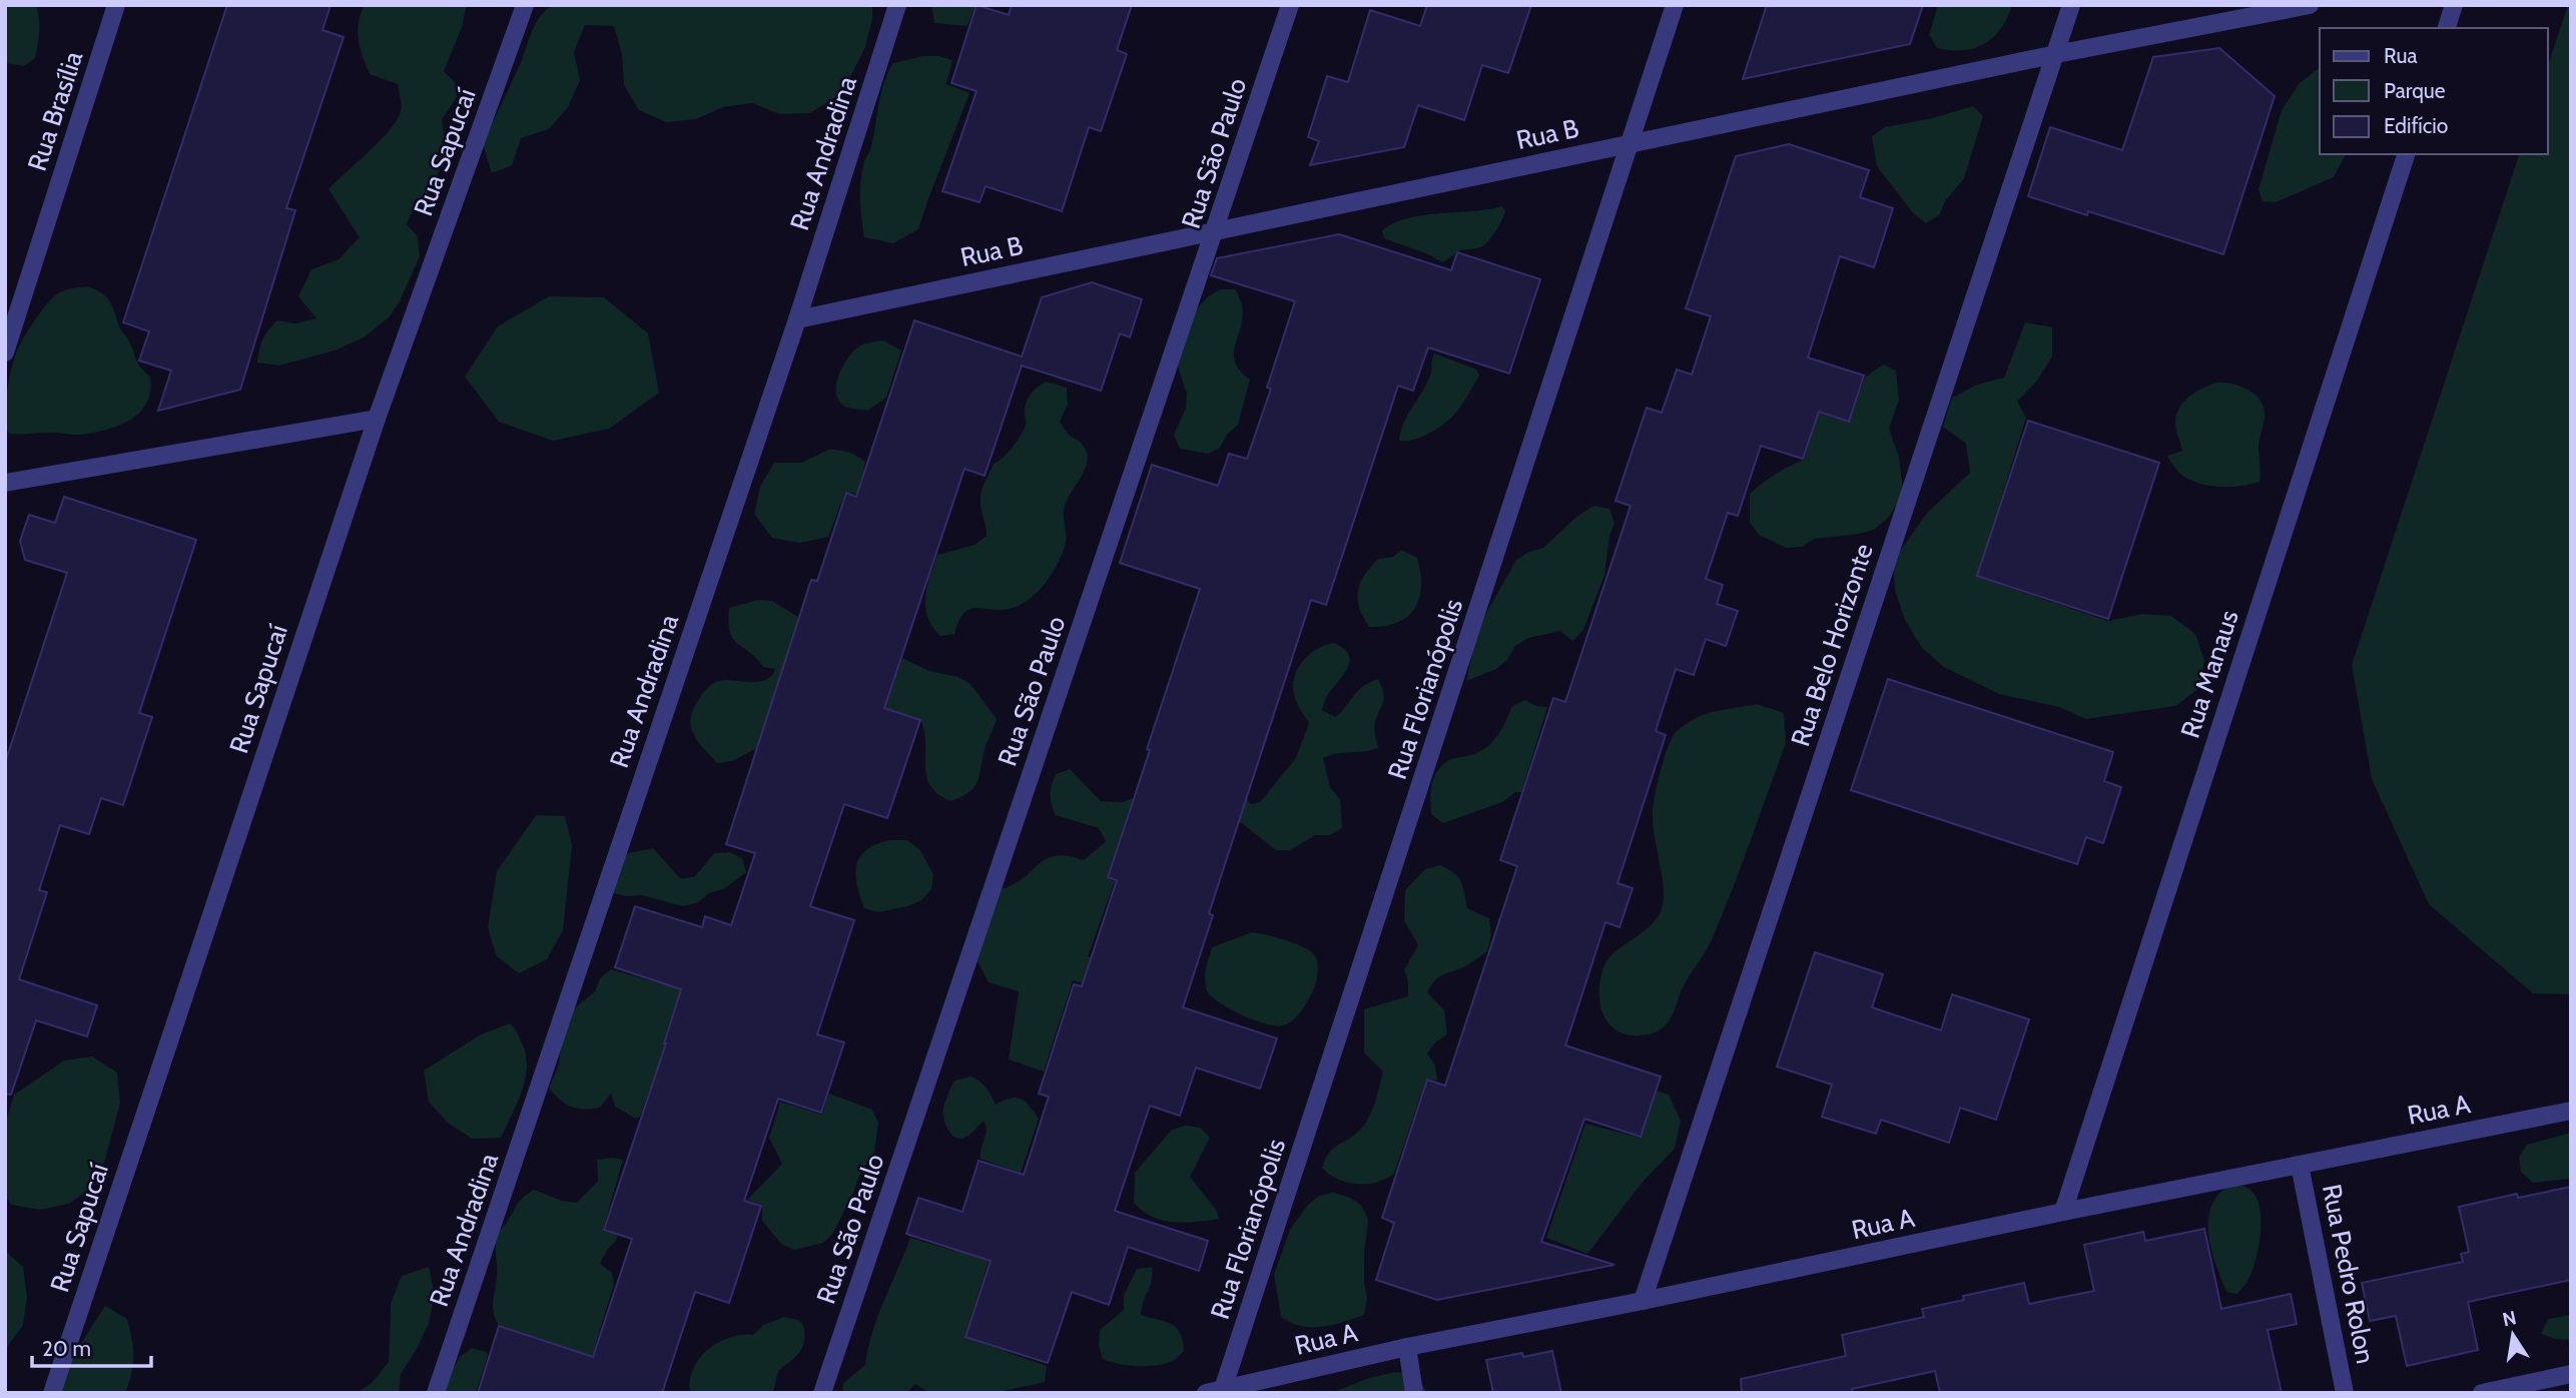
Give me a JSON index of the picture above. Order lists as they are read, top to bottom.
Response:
{
  "streets": {
    "street": [
      "Rua Brasília",
      "Rua B",
      "Rua Sapucaí",
      "Rua Andradina",
      "Rua São Paulo",
      "Rua Belo Horizonte",
      "Rua Manaus",
      "Rua Florianópolis",
      "Rua A",
      "Rua Pedro Rolon"
    ]
  },
  "crossings": [
    ["Rua B", "Rua Andradina"],
    ["Rua B", "Rua São Paulo"],
    ["Rua B", "Rua Belo Horizonte"],
    ["Rua B", "Rua Florianópolis"],
    ["Rua Belo Horizonte", "Rua A"],
    ["Rua Manaus", "Rua A"],
    ["Rua Florianópolis", "Rua A"],
    ["Rua A", "Rua Pedro Rolon"]
  ],
  "legend": ["Rua", "Parque", "Edifício"],
  "scale_bar": "20 m",
  "north": "top"
}
